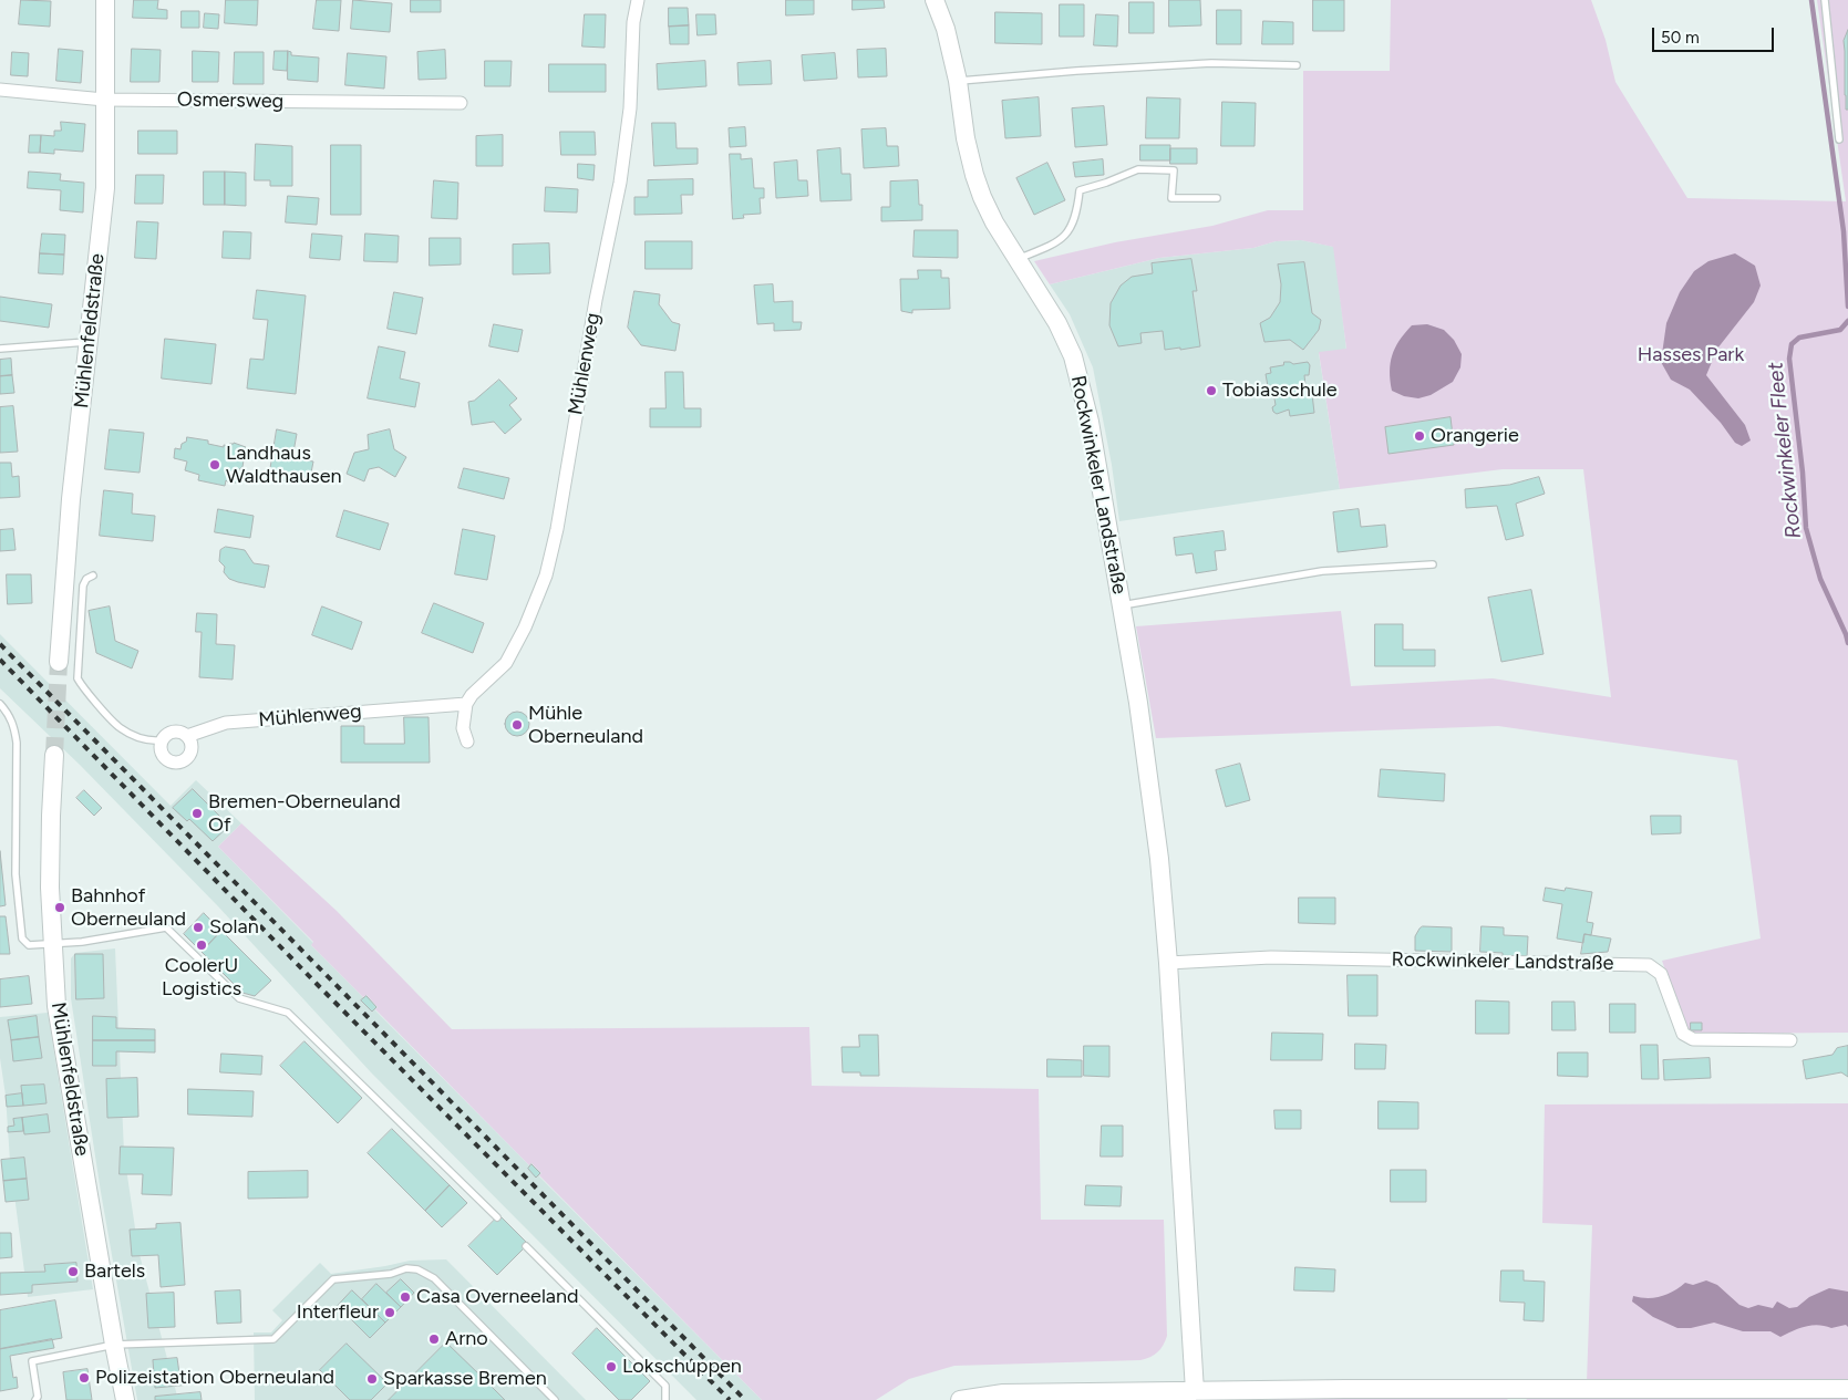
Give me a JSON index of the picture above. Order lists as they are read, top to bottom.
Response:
{
  "streets": {
    "main road": ["Mühlenfeldstraße", "Rockwinkeler Landstraße"],
    "street": ["Osmersweg", "Mühlenweg"]
  },
  "crossings": [
    ["Osmersweg", "Mühlenfeldstraße"]
  ],
  "water": ["Rockwinkeler Fleet"],
  "parks": ["Hasses Park"],
  "places": [
    "Tobiasschule",
    "Orangerie",
    "Landhaus Waldthausen",
    "Mühle Oberneuland",
    "Bremen-Oberneuland Of",
    "Bahnhof Oberneuland",
    "Solan",
    "CoolerU Logistics",
    "Bartels",
    "Casa Overneeland",
    "Interfleur",
    "Arno",
    "Lokschuppen",
    "Polizeistation Oberneuland",
    "Sparkasse Bremen"
  ],
  "scale_bar": "50 m"
}
